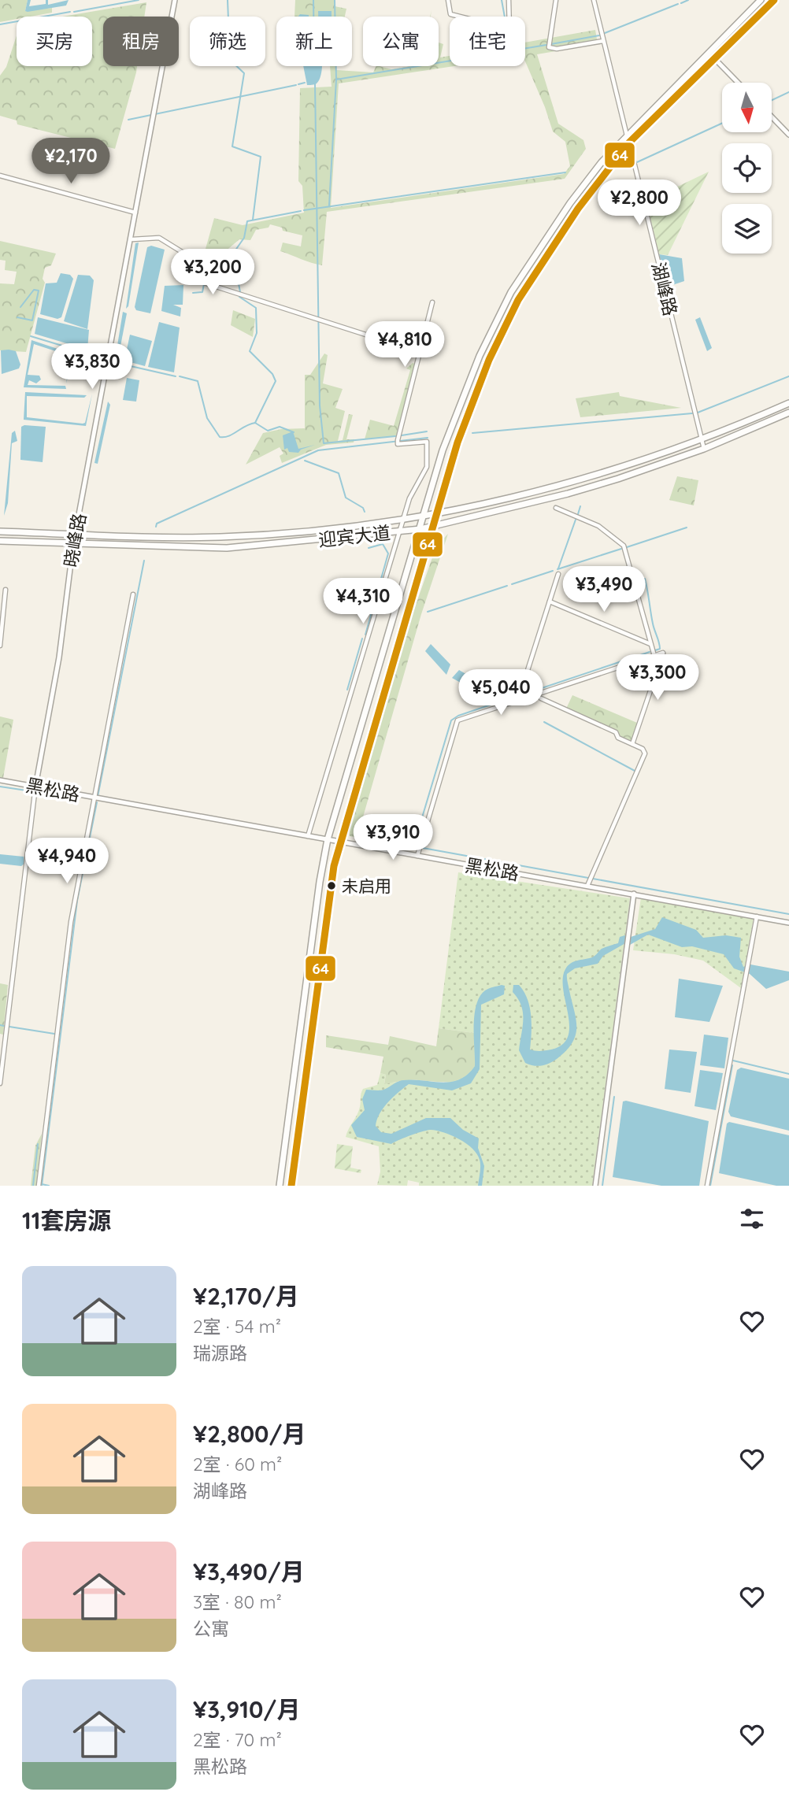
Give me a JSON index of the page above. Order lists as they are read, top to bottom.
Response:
{
  "streets": {
    "main road": ["迎宾大道"],
    "street": ["湖峰路", "晓峰路", "黑松路"]
  },
  "crossings": [
    ["湖峰路", "迎宾大道"],
    ["迎宾大道", "晓峰路"],
    ["晓峰路", "黑松路"]
  ],
  "places": ["未启用"],
  "lines": ["transit line 64"],
  "north": "bottom",
  "page": {
    "chip": [
      "买房",
      "租房",
      "筛选",
      "新上",
      "公寓",
      "住宅"
    ],
    "price": [
      "¥2,170",
      "¥2,800",
      "¥3,200",
      "¥4,810",
      "¥3,830",
      "¥3,490",
      "¥4,310",
      "¥3,300",
      "¥5,040",
      "¥3,910",
      "¥4,940"
    ],
    "heading": "11套房源",
    "list": [
      {
        "name": "¥2,170/月",
        "note": "2室 · 54 m² · 瑞源路"
      },
      {
        "name": "¥2,800/月",
        "note": "2室 · 60 m² · 湖峰路"
      },
      {
        "name": "¥3,490/月",
        "note": "3室 · 80 m² · 公寓"
      },
      {
        "name": "¥3,910/月",
        "note": "2室 · 70 m² · 黑松路"
      }
    ]
  }
}
